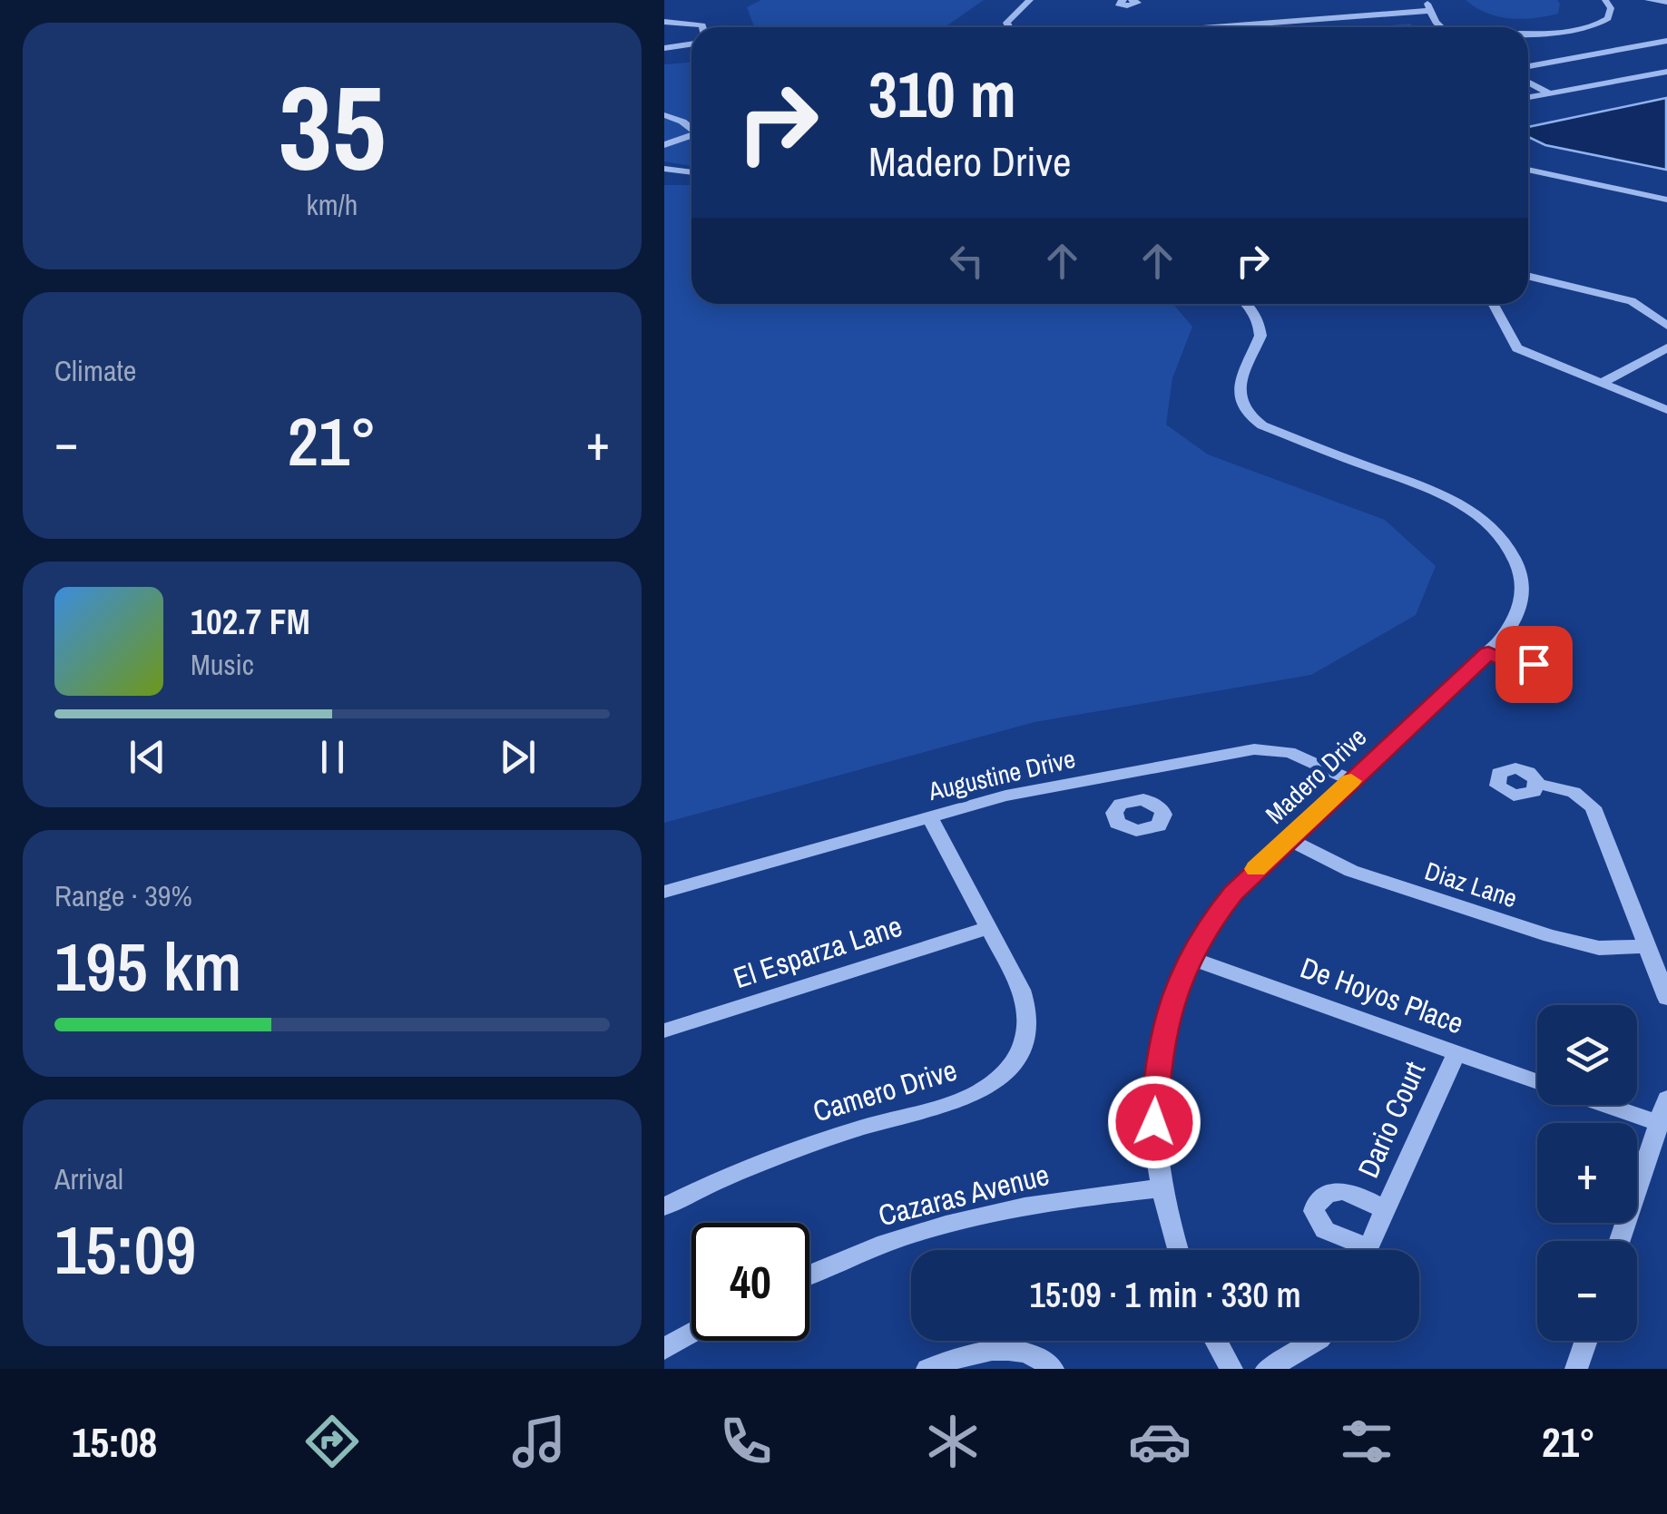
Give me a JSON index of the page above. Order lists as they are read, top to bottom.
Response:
{
  "streets": {
    "street": [
      "Augustine Drive",
      "Madero Drive",
      "Diaz Lane",
      "El Esparza Lane",
      "De Hoyos Place",
      "Camero Drive",
      "Dario Court",
      "Cazaras Avenue"
    ]
  },
  "crossings": [
    ["Augustine Drive", "Madero Drive"],
    ["Augustine Drive", "Camero Drive"],
    ["Madero Drive", "Diaz Lane"],
    ["Madero Drive", "De Hoyos Place"],
    ["Madero Drive", "Cazaras Avenue"],
    ["El Esparza Lane", "Camero Drive"],
    ["De Hoyos Place", "Dario Court"]
  ],
  "page": {
    "tile": [
      ["35", "km/h"],
      "Climate",
      ["Range · 39%", "195 km"],
      ["Arrival", "15:09"]
    ],
    "turn": ["310 m", "Madero Drive"],
    "heat": ["−", "21°", "+"],
    "song": ["102.7 FM", "Music"],
    "map_buttons": ["+", "−"],
    "limit": "40",
    "trip": "15:09 · 1 min · 330 m",
    "tabs": ["15:08", "21°"]
  }
}
